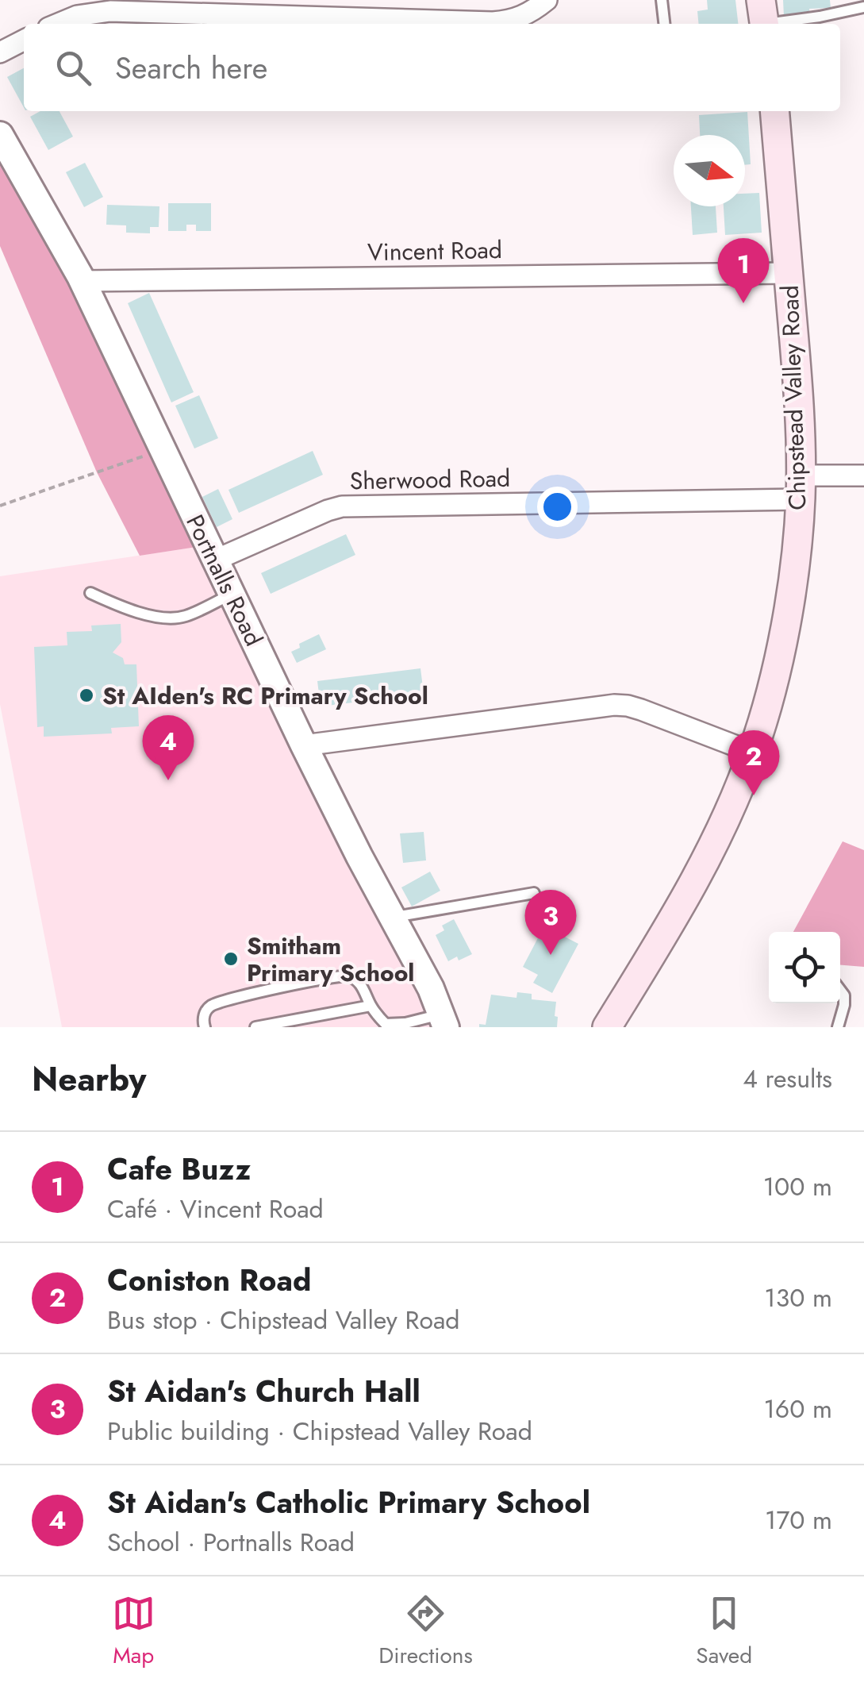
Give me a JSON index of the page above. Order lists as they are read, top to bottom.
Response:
{
  "streets": {
    "main road": ["Chipstead Valley Road"],
    "street": ["Vincent Road", "Sherwood Road", "Portnalls Road"]
  },
  "crossings": [
    ["Vincent Road", "Chipstead Valley Road"],
    ["Vincent Road", "Portnalls Road"],
    ["Chipstead Valley Road", "Sherwood Road"],
    ["Sherwood Road", "Portnalls Road"]
  ],
  "places": ["St AIden's RC Primary School", "Smitham Primary School"],
  "north": "right",
  "page": {
    "search": "Search here",
    "pins": [
      "1",
      "4",
      "2",
      "3"
    ],
    "heading": ["Nearby", "4 results"],
    "list": [
      {
        "mark": "1",
        "name": "Cafe Buzz",
        "note": "Café · Vincent Road",
        "value": "100 m"
      },
      {
        "mark": "2",
        "name": "Coniston Road",
        "note": "Bus stop · Chipstead Valley Road",
        "value": "130 m"
      },
      {
        "mark": "3",
        "name": "St Aidan's Church Hall",
        "note": "Public building · Chipstead Valley Road",
        "value": "160 m"
      },
      {
        "mark": "4",
        "name": "St Aidan's Catholic Primary School",
        "note": "School · Portnalls Road",
        "value": "170 m"
      }
    ],
    "nav": ["Map", "Directions", "Saved"]
  }
}
